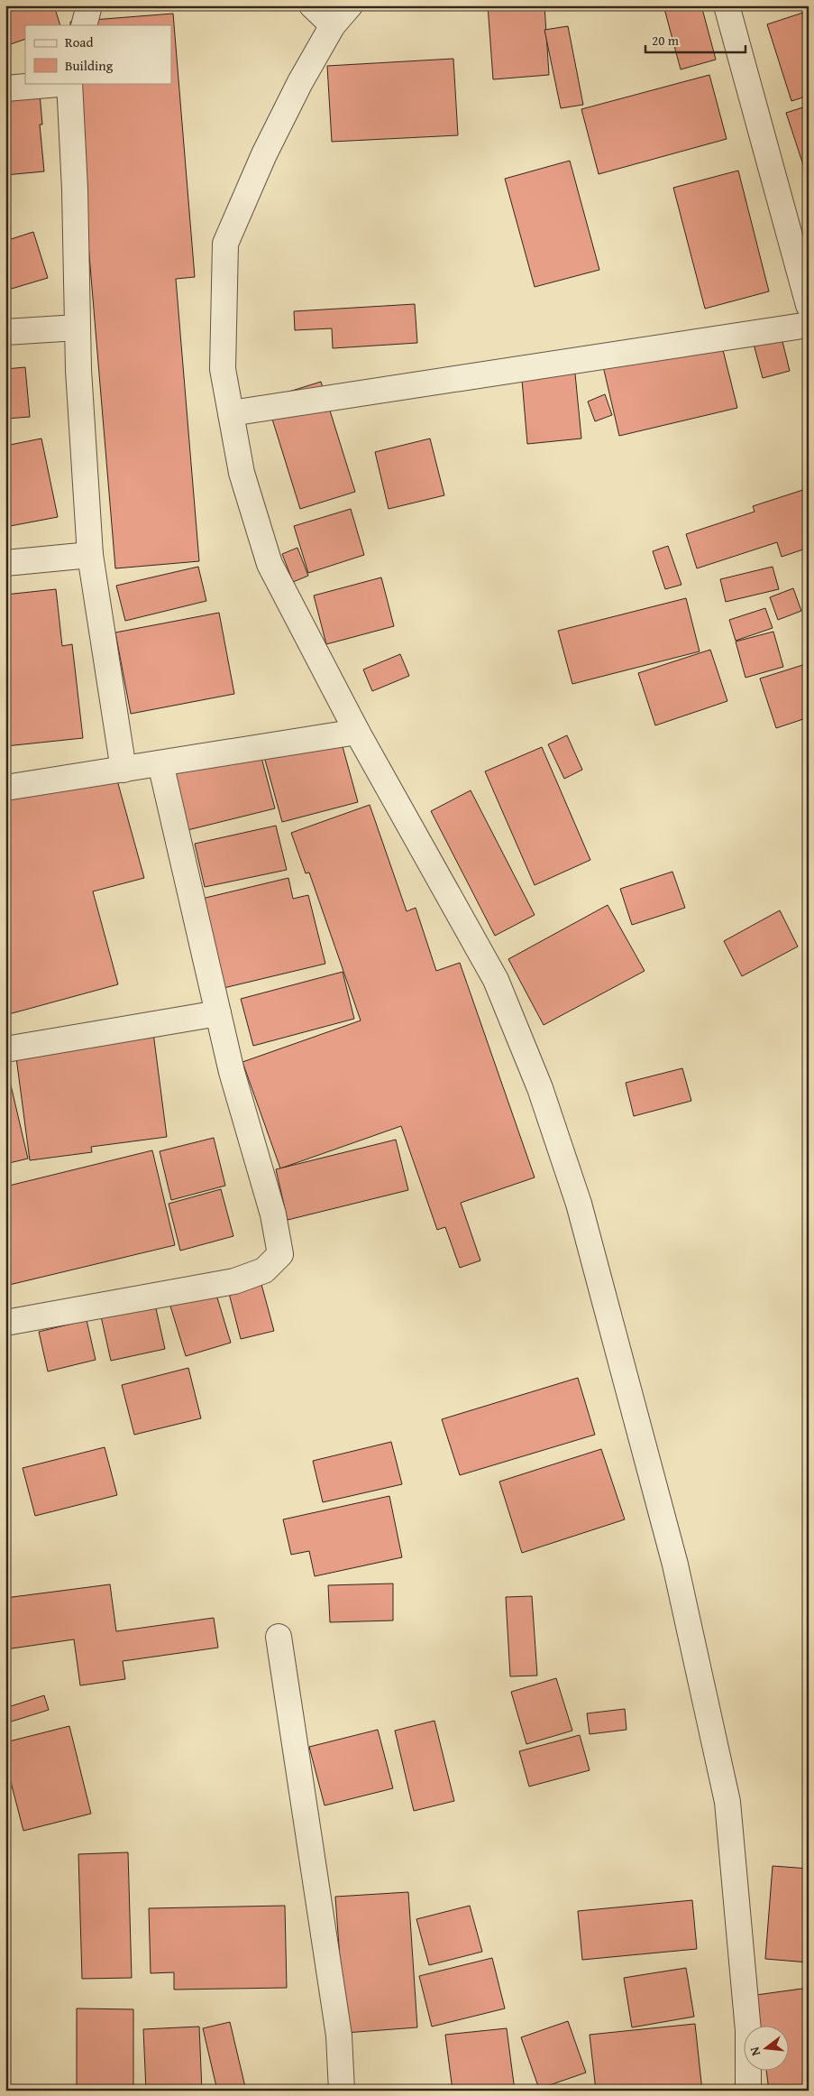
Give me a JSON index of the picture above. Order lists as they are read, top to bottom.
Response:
{
  "legend": ["Road", "Building"],
  "scale_bar": "20 m",
  "north": "left"
}
